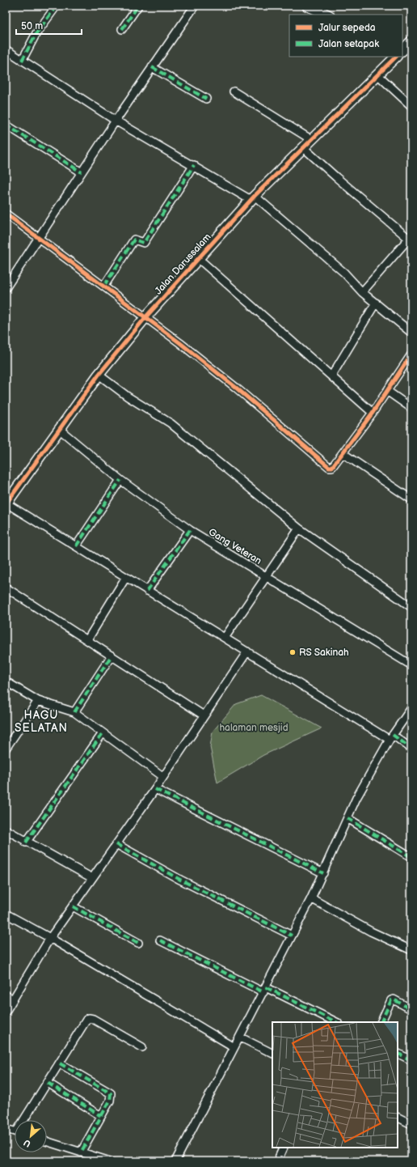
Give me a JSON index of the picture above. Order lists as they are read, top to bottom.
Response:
{
  "streets": {
    "street": ["Jalan Darussalam", "Gang Veteran"]
  },
  "crossings": [
    ["Jalan Darussalam", "Gang Veteran"]
  ],
  "districts": ["HAGU SELATAN"],
  "parks": ["halaman mesjid"],
  "places": ["RS Sakinah"],
  "legend": ["Jalur sepeda", "Jalan setapak"],
  "scale_bar": "50 m",
  "north": "bottom left"
}
